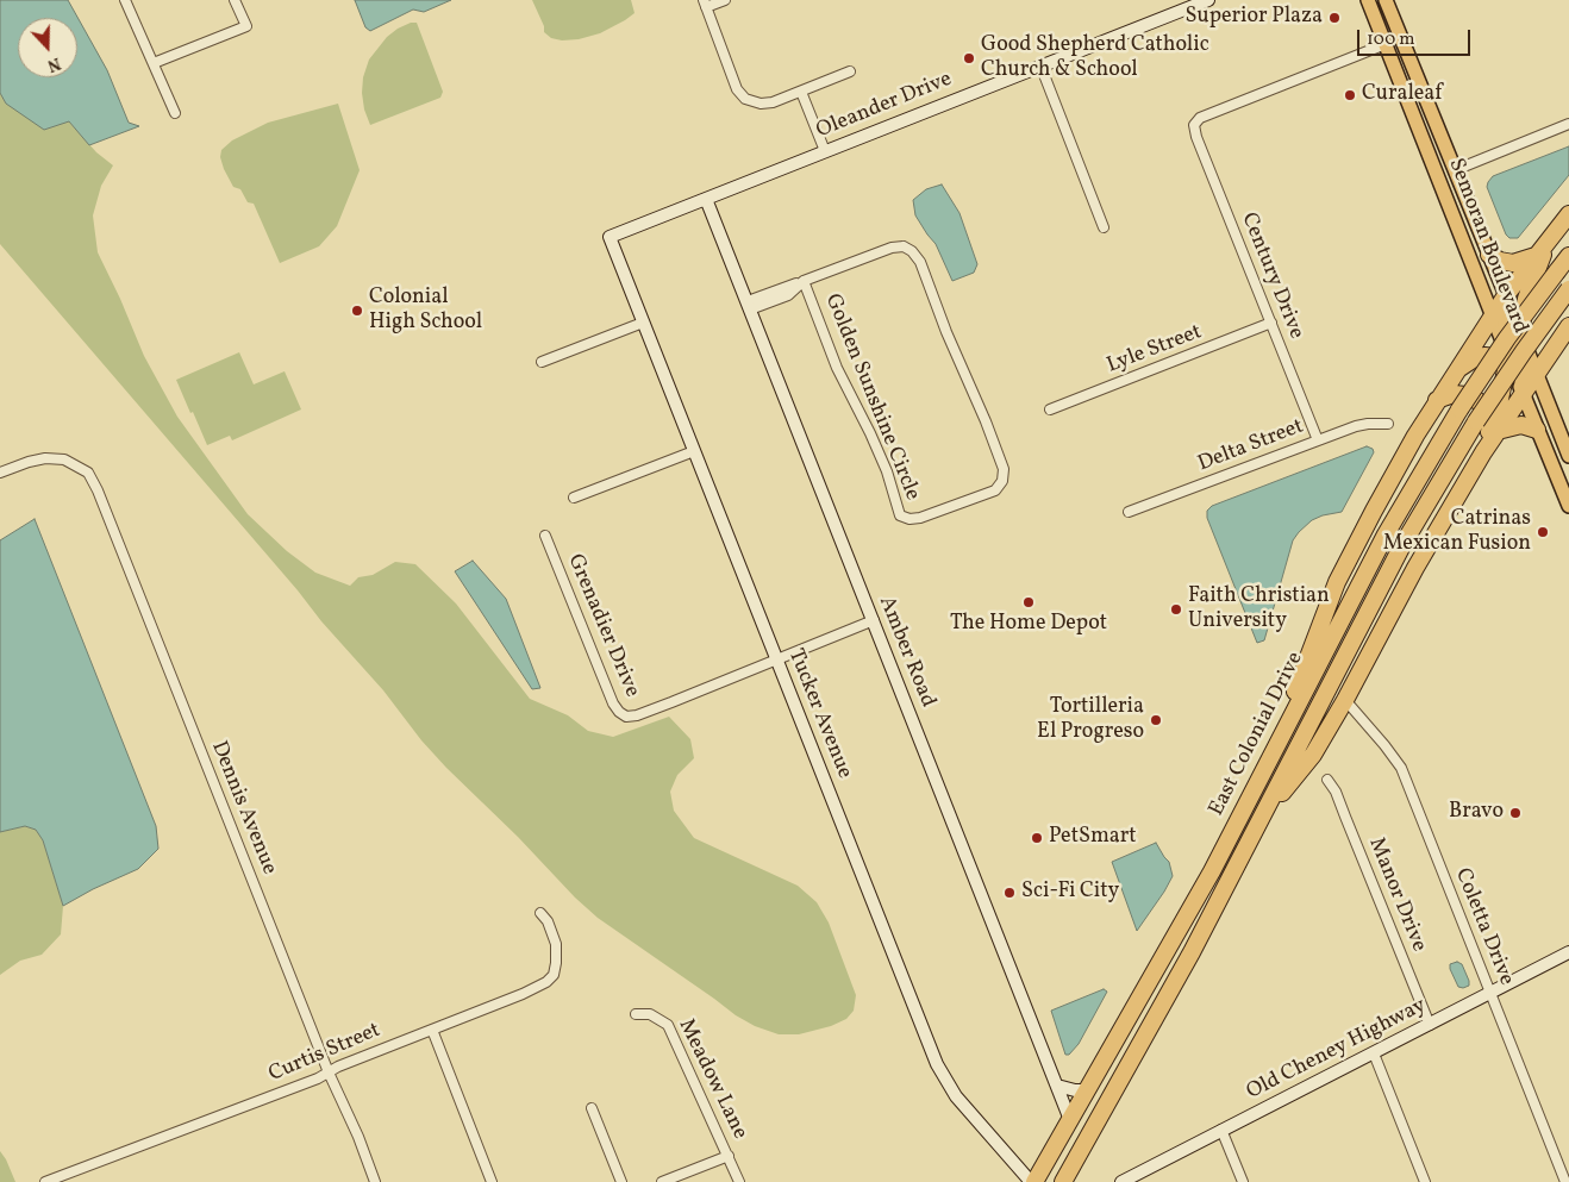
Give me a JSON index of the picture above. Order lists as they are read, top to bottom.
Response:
{
  "streets": {
    "highway": ["East Colonial Drive"],
    "main road": ["Semoran Boulevard"],
    "street": [
      "Oleander Drive",
      "Century Drive",
      "Lyle Street",
      "Golden Sunshine Circle",
      "Delta Street",
      "Grenadier Drive",
      "Amber Road",
      "Tucker Avenue",
      "Dennis Avenue",
      "Manor Drive",
      "Coletta Drive",
      "Old Cheney Highway",
      "Curtis Street",
      "Meadow Lane"
    ]
  },
  "crossings": [
    ["Oleander Drive", "Amber Road"],
    ["Oleander Drive", "Tucker Avenue"],
    ["Semoran Boulevard", "Century Drive"],
    ["Century Drive", "Lyle Street"],
    ["Century Drive", "Delta Street"],
    ["Golden Sunshine Circle", "Amber Road"],
    ["Grenadier Drive", "Tucker Avenue"],
    ["Amber Road", "East Colonial Drive"],
    ["Tucker Avenue", "East Colonial Drive"],
    ["Dennis Avenue", "Curtis Street"],
    ["Manor Drive", "Old Cheney Highway"],
    ["Coletta Drive", "Old Cheney Highway"]
  ],
  "places": [
    "Superior Plaza",
    "Good Shepherd Catholic Church & School",
    "Curaleaf",
    "Colonial High School",
    "Catrinas Mexican Fusion",
    "The Home Depot",
    "Faith Christian University",
    "Tortilleria El Progreso",
    "Bravo",
    "PetSmart",
    "Sci-Fi City"
  ],
  "scale_bar": "100 m",
  "north": "bottom"
}
